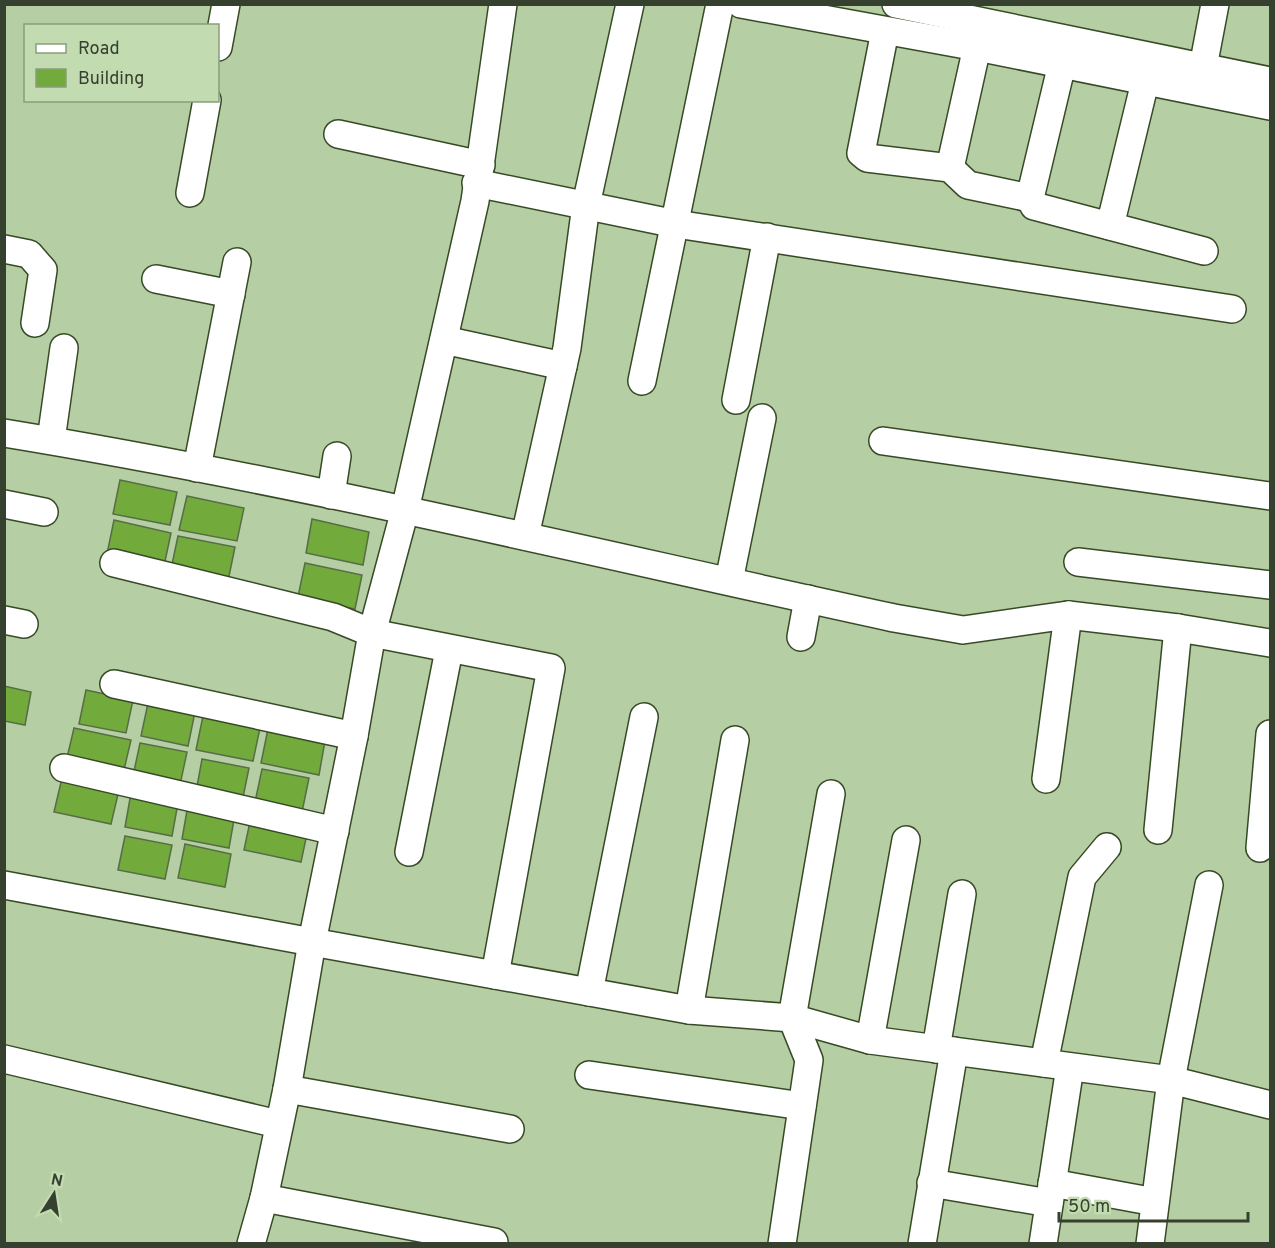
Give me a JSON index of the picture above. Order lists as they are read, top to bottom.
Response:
{
  "legend": ["Road", "Building"],
  "scale_bar": "50 m",
  "north": "top"
}
